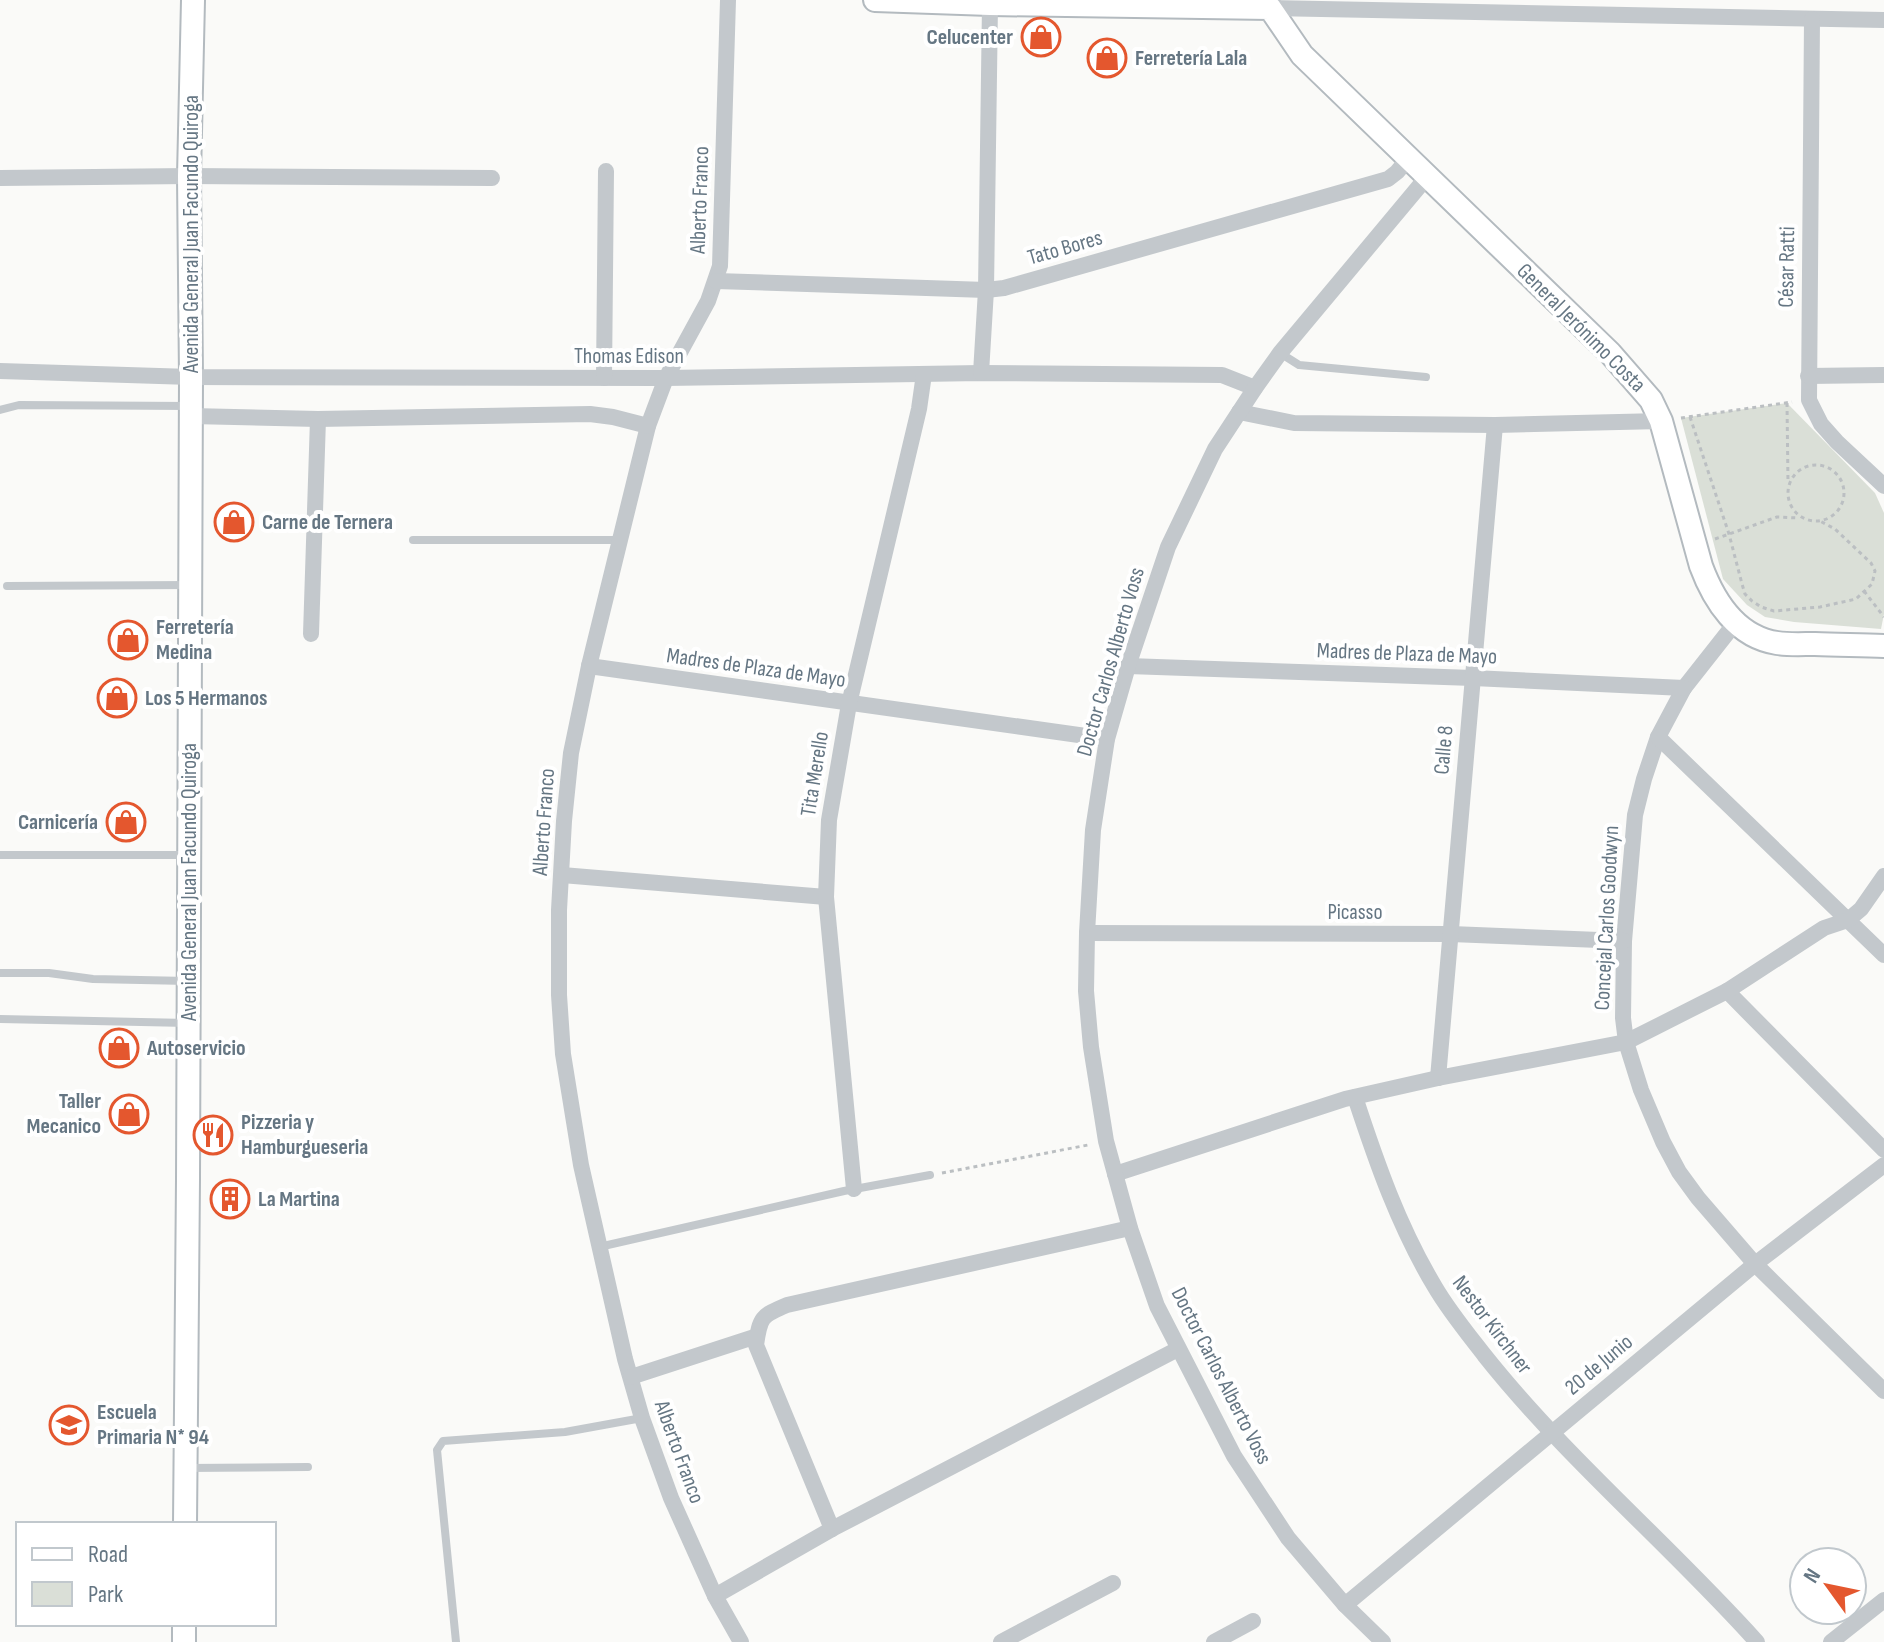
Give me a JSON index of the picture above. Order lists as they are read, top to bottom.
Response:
{
  "streets": {
    "street": [
      "Alberto Franco",
      "Avenida General Juan Facundo Quiroga",
      "Tato Bores",
      "César Ratti",
      "General Jerónimo Costa",
      "Thomas Edison",
      "Madres de Plaza de Mayo",
      "Doctor Carlos Alberto Voss",
      "Calle 8",
      "Tita Merello",
      "Picasso",
      "Concejal Carlos Goodwyn",
      "Nestor Kirchner",
      "20 de Junio"
    ]
  },
  "crossings": [
    ["Alberto Franco", "Tato Bores"],
    ["Alberto Franco", "Thomas Edison"],
    ["Alberto Franco", "Madres de Plaza de Mayo"],
    ["Avenida General Juan Facundo Quiroga", "Thomas Edison"],
    ["Tato Bores", "General Jerónimo Costa"],
    ["General Jerónimo Costa", "Doctor Carlos Alberto Voss"],
    ["General Jerónimo Costa", "Concejal Carlos Goodwyn"],
    ["Thomas Edison", "Doctor Carlos Alberto Voss"],
    ["Thomas Edison", "Tita Merello"],
    ["Madres de Plaza de Mayo", "Doctor Carlos Alberto Voss"],
    ["Madres de Plaza de Mayo", "Calle 8"],
    ["Madres de Plaza de Mayo", "Tita Merello"],
    ["Madres de Plaza de Mayo", "Concejal Carlos Goodwyn"],
    ["Doctor Carlos Alberto Voss", "Picasso"],
    ["Doctor Carlos Alberto Voss", "20 de Junio"],
    ["Calle 8", "Picasso"],
    ["Picasso", "Concejal Carlos Goodwyn"],
    ["Concejal Carlos Goodwyn", "20 de Junio"],
    ["Nestor Kirchner", "20 de Junio"]
  ],
  "places": {
    "shop": [
      "Celucenter",
      "Ferretería Lala",
      "Carne de Ternera",
      "Ferretería Medina",
      "Los 5 Hermanos",
      "Carnicería",
      "Autoservicio",
      "Taller Mecanico"
    ],
    "restaurant": ["Pizzeria y Hamburgueseria"],
    "building": ["La Martina"],
    "school or university": ["Escuela Primaria N* 94"]
  },
  "legend": ["Road", "Park"],
  "north": "top left"
}
